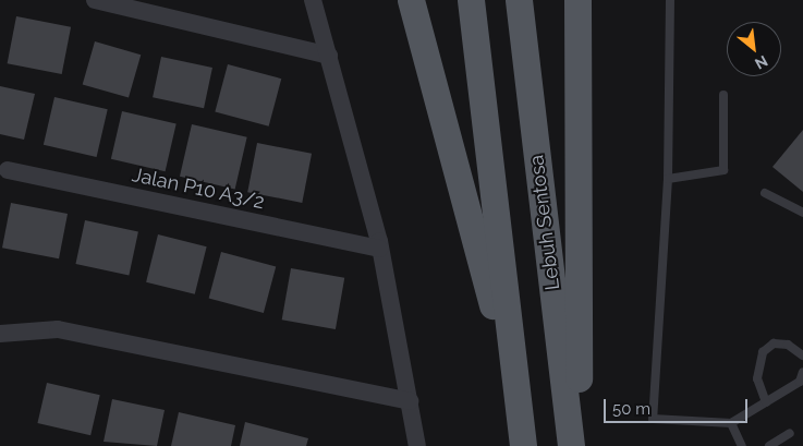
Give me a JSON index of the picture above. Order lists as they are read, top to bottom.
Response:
{
  "streets": {
    "main road": ["Lebuh Sentosa"],
    "street": ["Jalan P10 A3/2"]
  },
  "scale_bar": "50 m",
  "north": "bottom right"
}
